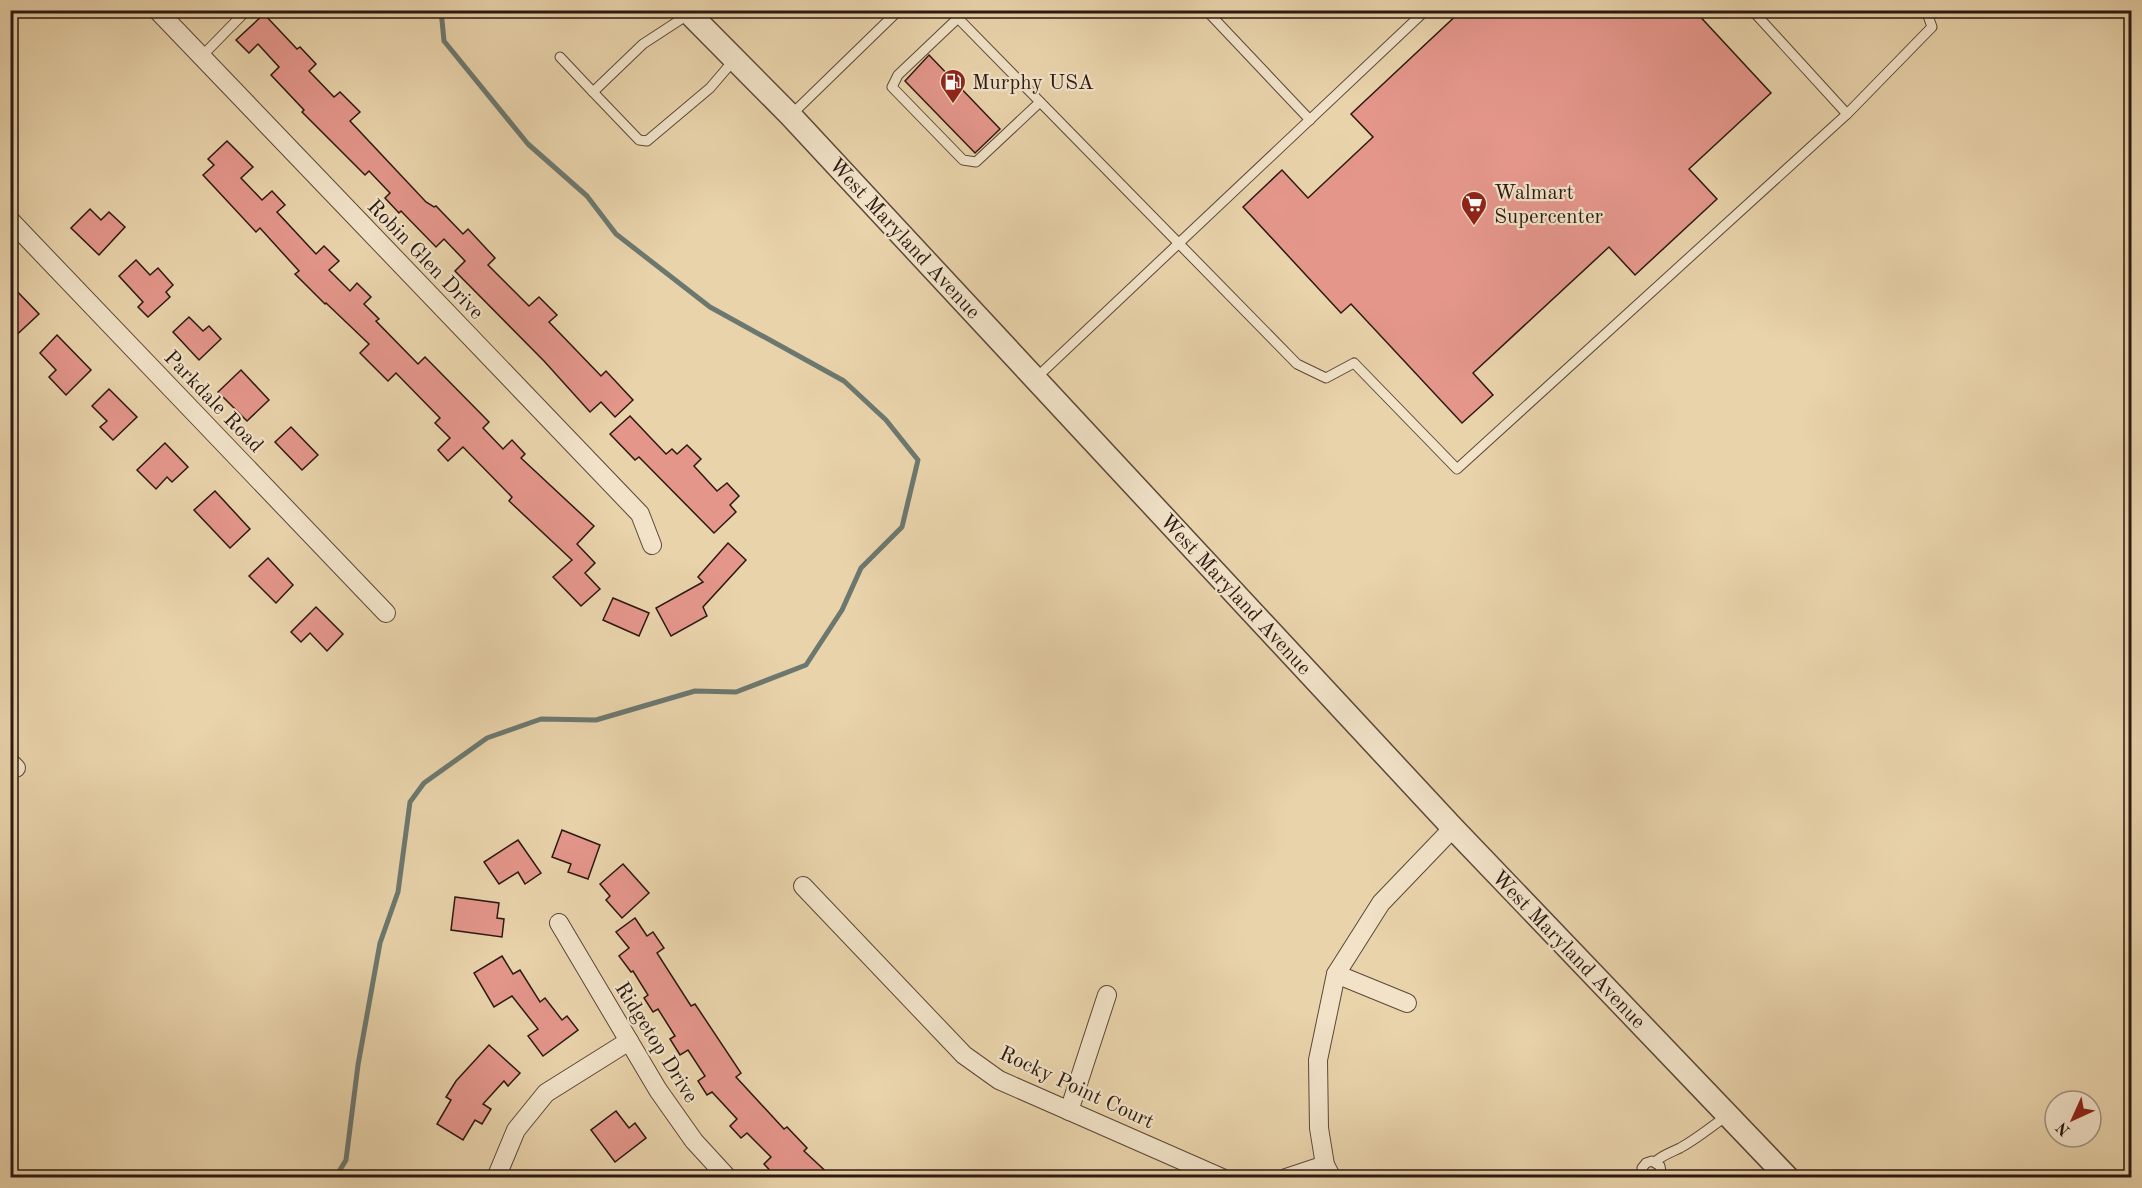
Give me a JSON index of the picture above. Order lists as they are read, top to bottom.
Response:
{
  "streets": {
    "street": [
      "West Maryland Avenue",
      "Robin Glen Drive",
      "Parkdale Road",
      "Ridgetop Drive",
      "Rocky Point Court"
    ]
  },
  "places": {
    "fuel station": ["Murphy USA"],
    "supermarket": ["Walmart Supercenter"]
  },
  "north": "bottom left"
}
